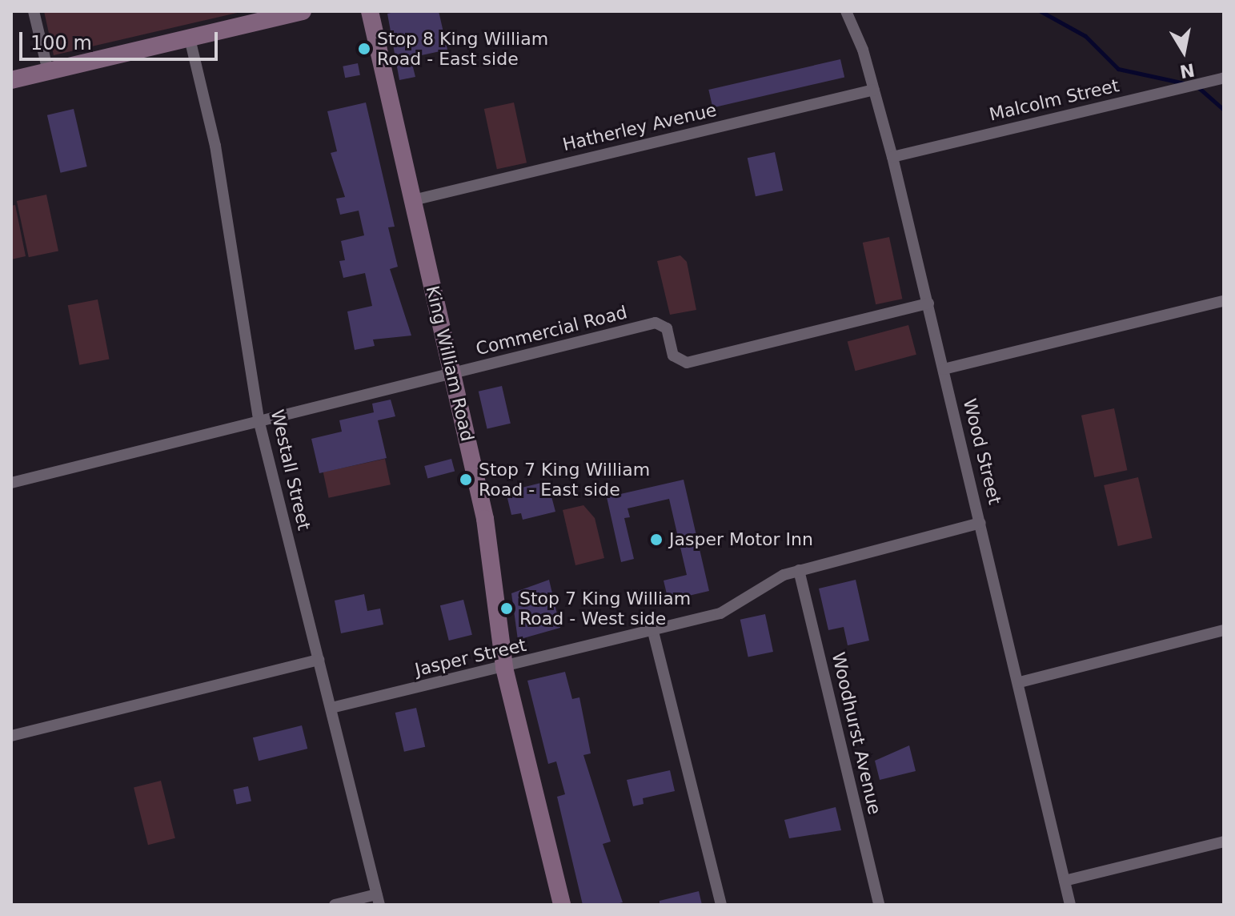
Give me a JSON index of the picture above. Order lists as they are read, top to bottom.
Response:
{
  "streets": {
    "main road": ["King William Road"],
    "street": [
      "Malcolm Street",
      "Hatherley Avenue",
      "Commercial Road",
      "Wood Street",
      "Westall Street",
      "Jasper Street",
      "Woodhurst Avenue"
    ]
  },
  "crossings": [
    ["Malcolm Street", "Wood Street"],
    ["Hatherley Avenue", "King William Road"],
    ["Hatherley Avenue", "Wood Street"],
    ["Commercial Road", "King William Road"],
    ["Commercial Road", "Wood Street"],
    ["Commercial Road", "Westall Street"],
    ["King William Road", "Jasper Street"],
    ["Wood Street", "Jasper Street"],
    ["Westall Street", "Jasper Street"],
    ["Jasper Street", "Woodhurst Avenue"]
  ],
  "places": [
    "Stop 8 King William Road - East side",
    "Stop 7 King William Road - East side",
    "Jasper Motor Inn",
    "Stop 7 King William Road - West side"
  ],
  "scale_bar": "100 m",
  "north": "bottom"
}
